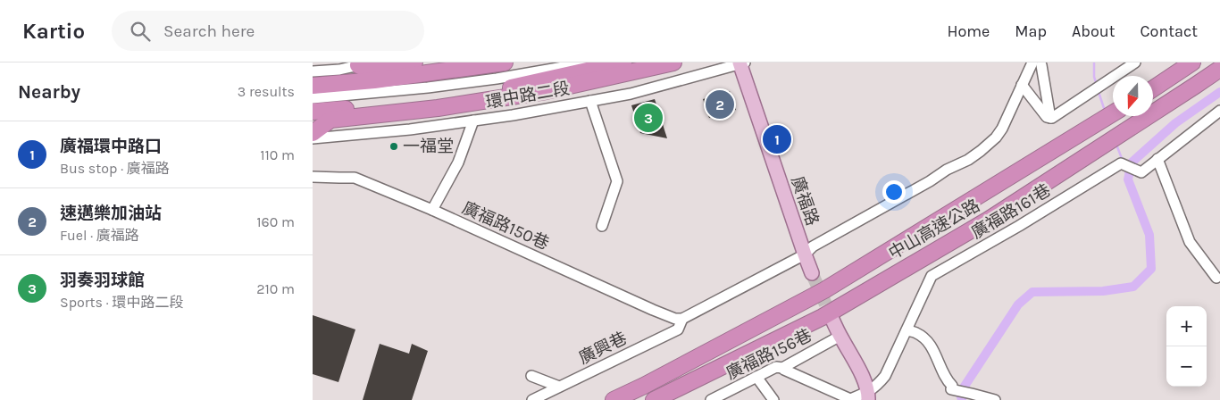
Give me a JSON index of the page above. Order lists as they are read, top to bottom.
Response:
{
  "streets": {
    "highway": ["中山高速公路"],
    "main road": ["廣福路"],
    "street": [
      "環中路二段",
      "廣福路161巷",
      "廣福路150巷",
      "廣興巷",
      "廣福路156巷"
    ]
  },
  "crossings": [
    ["環中路二段", "廣福路"],
    ["廣福路", "廣興巷"],
    ["廣福路150巷", "廣興巷"]
  ],
  "places": ["一福堂"],
  "north": "bottom",
  "page": {
    "header": "Kartio",
    "search": "Search here",
    "nav": [
      "Home",
      "Map",
      "About",
      "Contact"
    ],
    "heading": ["Nearby", "3 results"],
    "pins": ["2", "3", "1"],
    "list": [
      {
        "mark": "1",
        "name": "廣福環中路口",
        "note": "Bus stop · 廣福路",
        "value": "110 m"
      },
      {
        "mark": "2",
        "name": "速邁樂加油站",
        "note": "Fuel · 廣福路",
        "value": "160 m"
      },
      {
        "mark": "3",
        "name": "羽奏羽球館",
        "note": "Sports · 環中路二段",
        "value": "210 m"
      }
    ],
    "map_buttons": ["+", "−"]
  }
}
